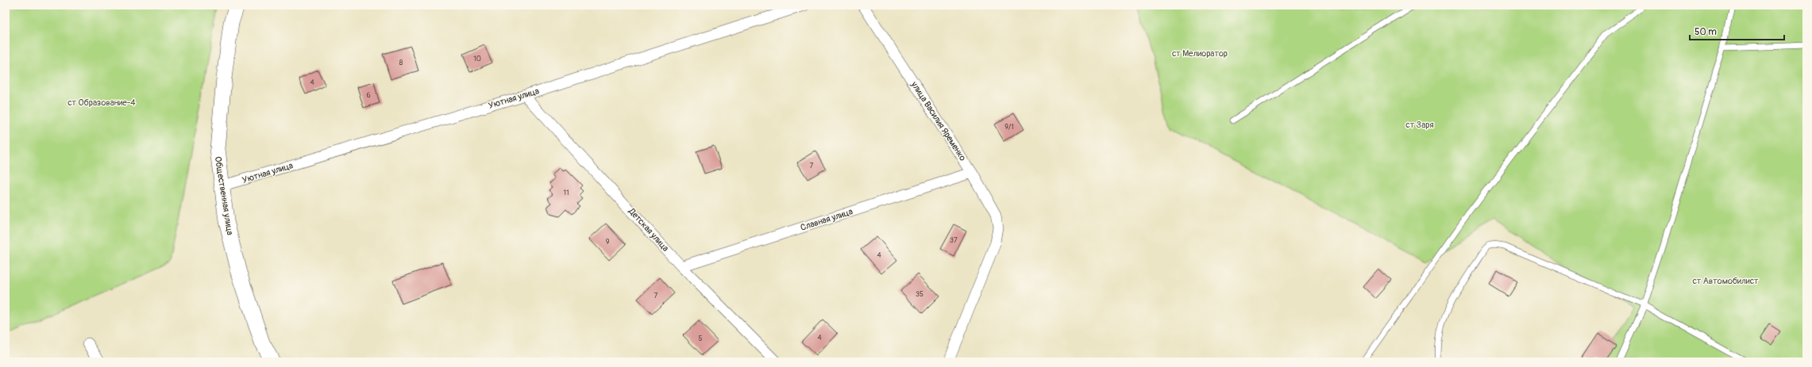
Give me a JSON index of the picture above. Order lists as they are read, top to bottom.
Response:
{
  "streets": {
    "main road": ["Общественная улица"],
    "street": [
      "Уютная улица",
      "улица Василия Яременко",
      "Славная улица",
      "Детская улица"
    ]
  },
  "crossings": [
    ["Уютная улица", "Общественная улица"],
    ["Уютная улица", "Детская улица"],
    ["улица Василия Яременко", "Славная улица"],
    ["Славная улица", "Детская улица"]
  ],
  "parks": [
    "ст Мелиоратор",
    "ст Образование-4",
    "ст Заря",
    "ст Автомобилист"
  ],
  "house_numbers": [
    "10",
    "8",
    "4",
    "6",
    "9/1",
    "7",
    "11",
    "37",
    "9",
    "4",
    "35",
    "7",
    "4",
    "5"
  ],
  "scale_bar": "50 m"
}
